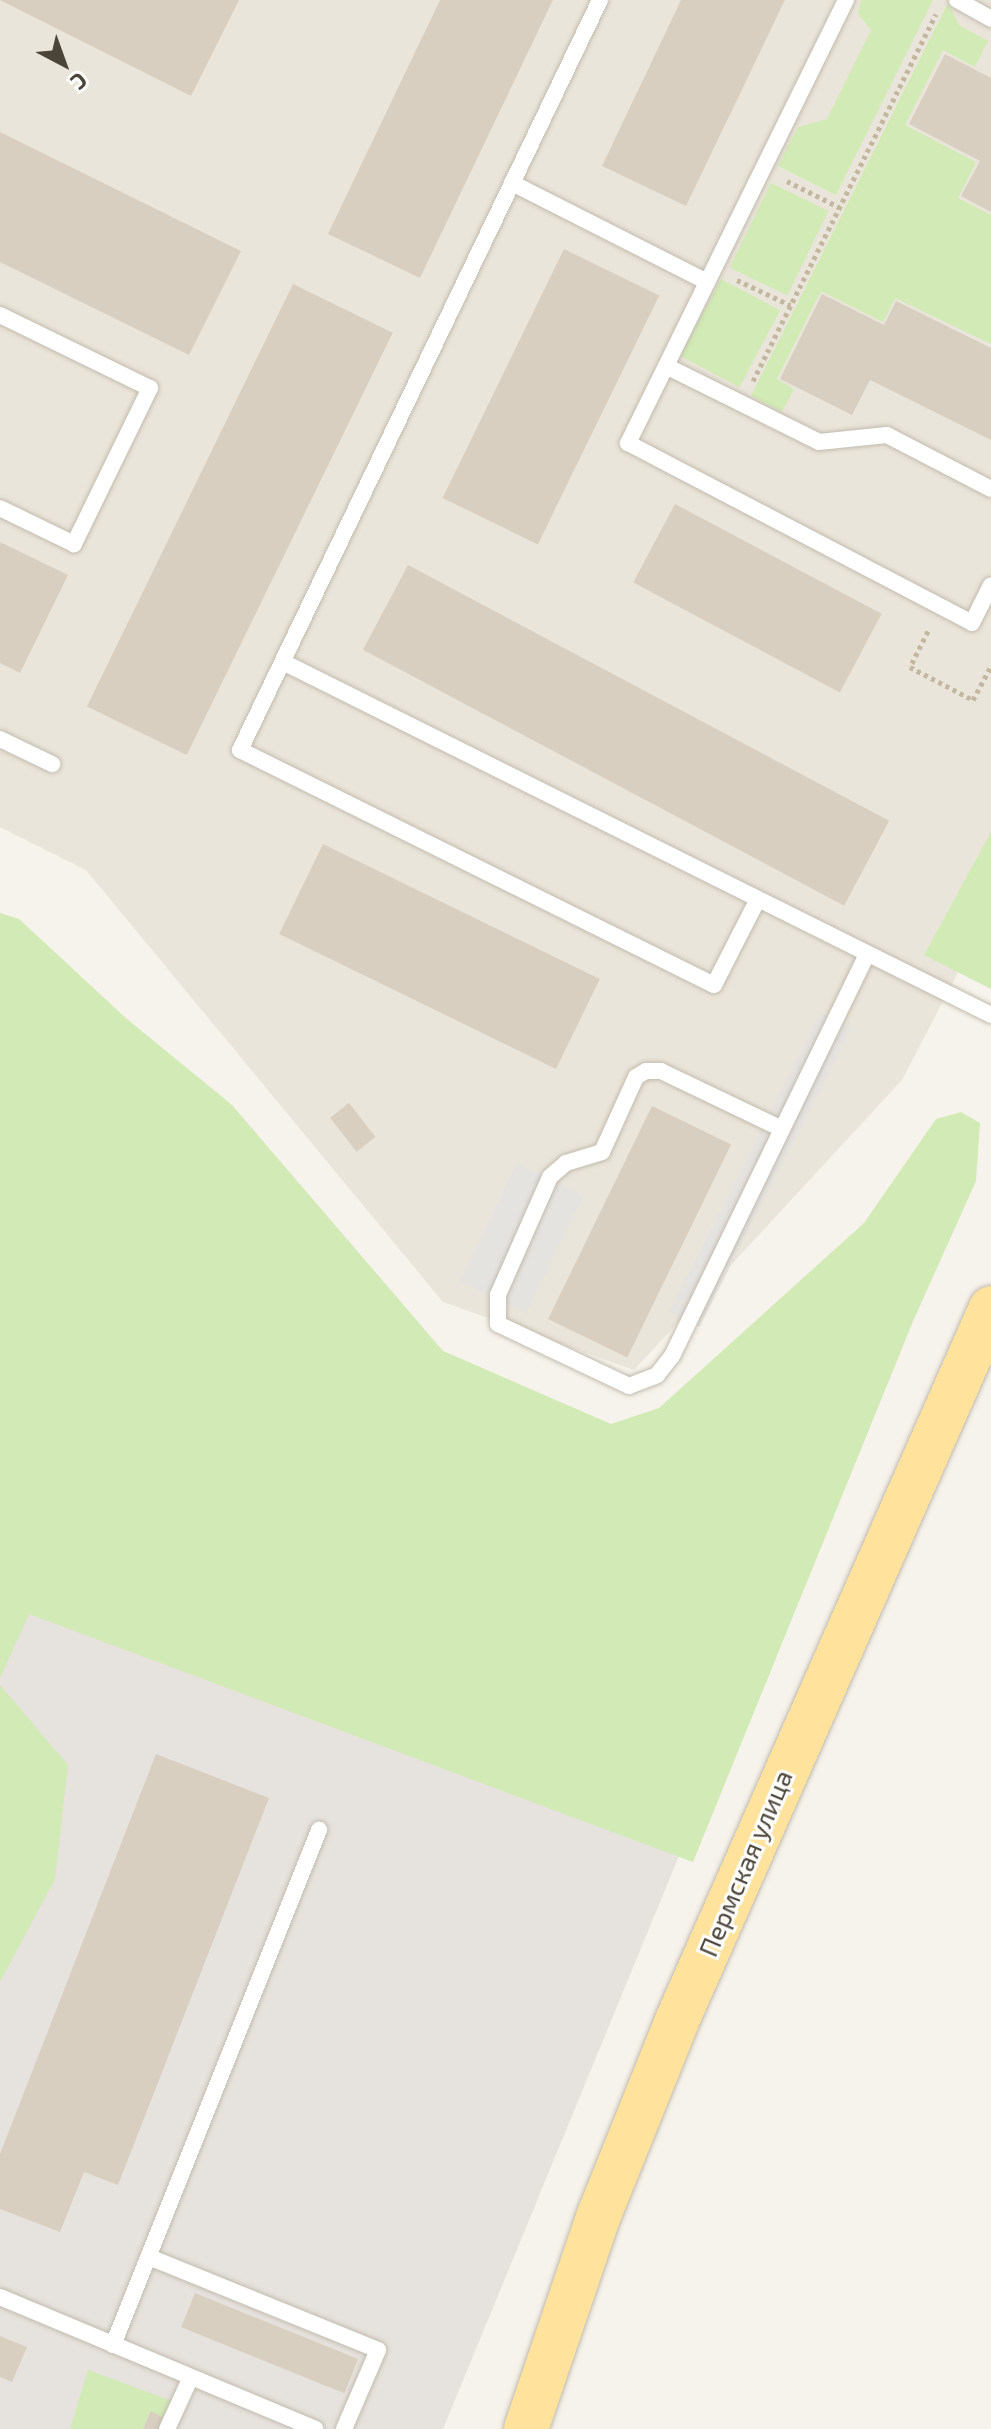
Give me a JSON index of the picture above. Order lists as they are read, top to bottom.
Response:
{
  "streets": {
    "main road": ["Пермская улица"]
  },
  "north": "bottom right"
}
